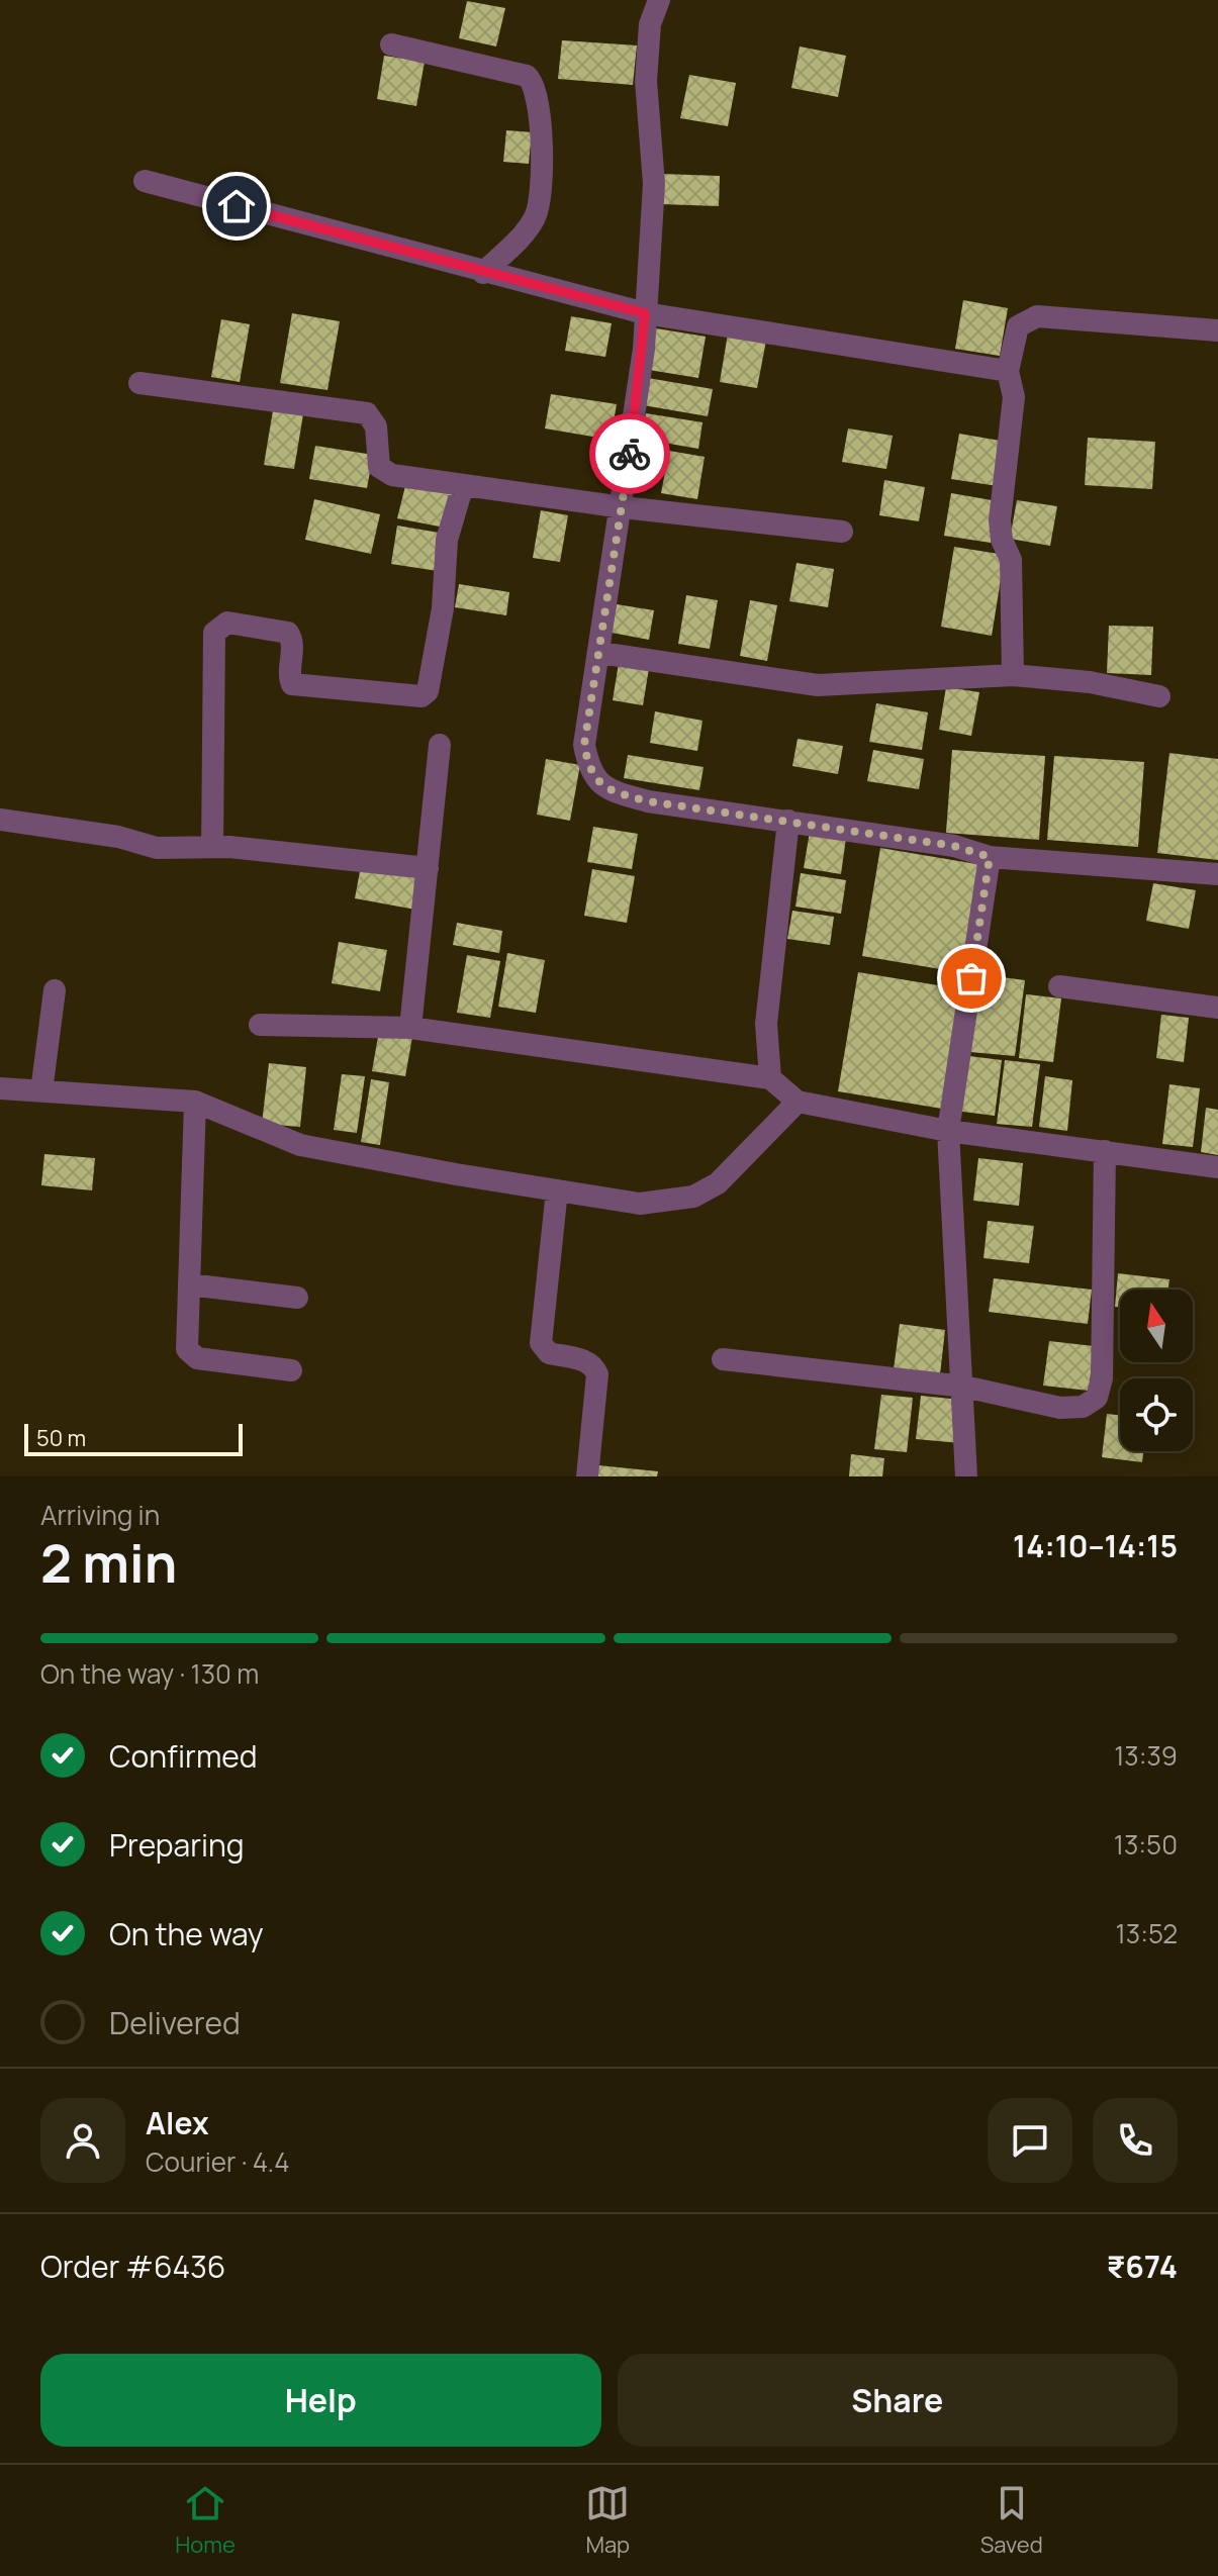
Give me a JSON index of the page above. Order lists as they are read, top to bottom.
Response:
{
  "scale_bar": "50 m",
  "north": "top",
  "page": {
    "scale": "50 m",
    "heading": ["2 min", "Arriving in", "14:10–14:15"],
    "panel": [
      "Alex",
      "Courier · 4.4",
      "Order #6436",
      "₹674"
    ],
    "bar": "On the way · 130 m",
    "list": [
      ["Confirmed", "13:39"],
      ["Preparing", "13:50"],
      ["On the way", "13:52"],
      "Delivered"
    ],
    "buttons": ["Help", "Share"],
    "tabs": ["Home", "Map", "Saved"]
  }
}
